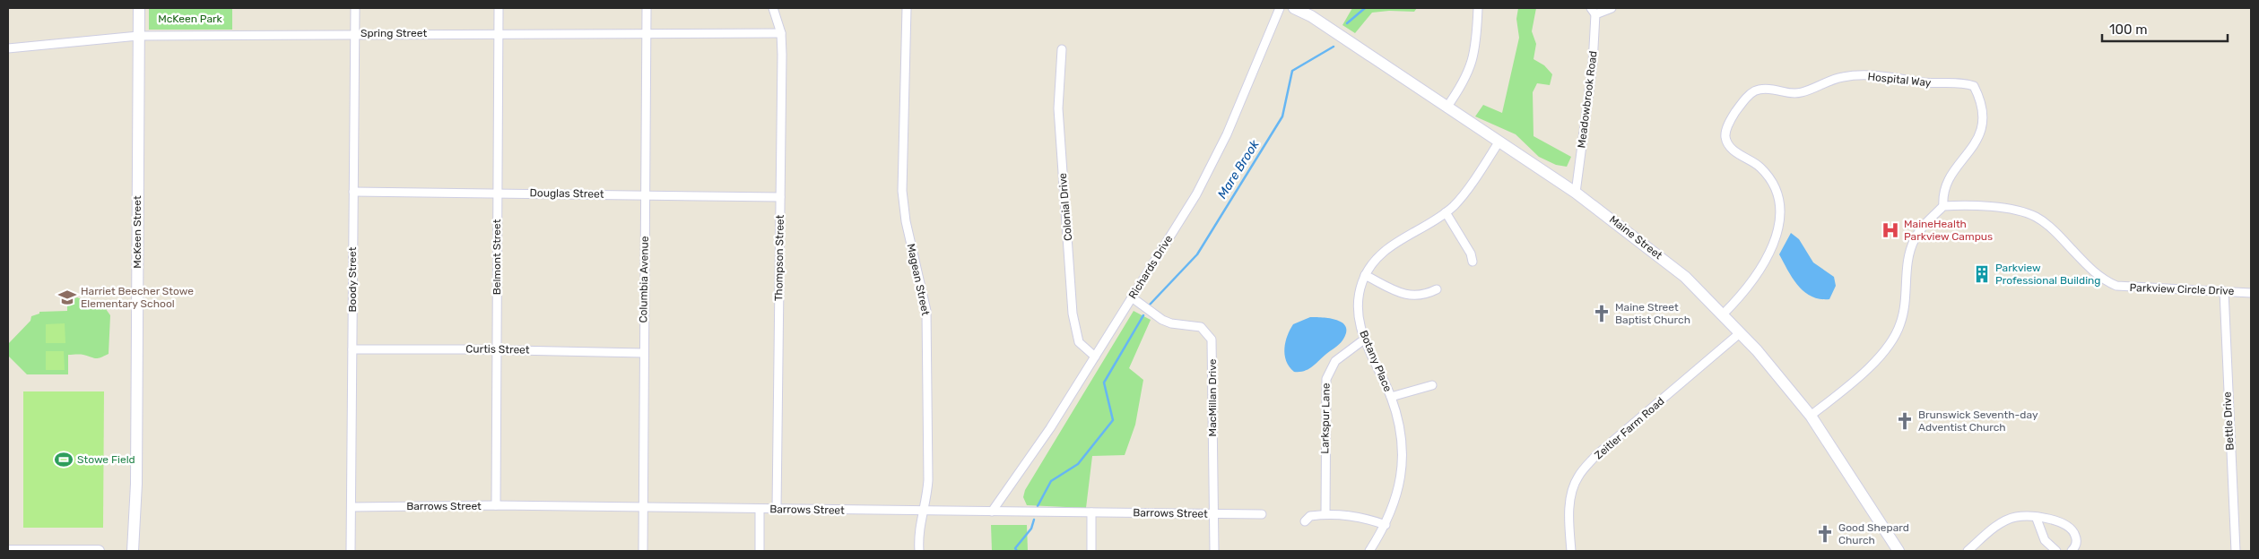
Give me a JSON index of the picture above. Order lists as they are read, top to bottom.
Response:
{
  "streets": {
    "street": [
      "Spring Street",
      "Hospital Way",
      "Meadowbrook Road",
      "Douglas Street",
      "Colonial Drive",
      "McKeen Street",
      "Maine Street",
      "Belmont Street",
      "Thompson Street",
      "Richards Drive",
      "Boody Street",
      "Columbia Avenue",
      "Magean Street",
      "Parkview Circle Drive",
      "Curtis Street",
      "Botany Place",
      "MacMillan Drive",
      "Larkspur Lane",
      "Bettle Drive",
      "Zeitler Farm Road",
      "Barrows Street"
    ]
  },
  "crossings": [
    ["Spring Street", "McKeen Street"],
    ["Spring Street", "Belmont Street"],
    ["Spring Street", "Thompson Street"],
    ["Spring Street", "Boody Street"],
    ["Spring Street", "Columbia Avenue"],
    ["Hospital Way", "Maine Street"],
    ["Hospital Way", "Parkview Circle Drive"],
    ["Meadowbrook Road", "Maine Street"],
    ["Douglas Street", "Belmont Street"],
    ["Douglas Street", "Thompson Street"],
    ["Douglas Street", "Boody Street"],
    ["Douglas Street", "Columbia Avenue"],
    ["Colonial Drive", "Richards Drive"],
    ["Maine Street", "Botany Place"],
    ["Maine Street", "Zeitler Farm Road"],
    ["Belmont Street", "Curtis Street"],
    ["Belmont Street", "Barrows Street"],
    ["Thompson Street", "Barrows Street"],
    ["Richards Drive", "MacMillan Drive"],
    ["Richards Drive", "Barrows Street"],
    ["Boody Street", "Curtis Street"],
    ["Boody Street", "Barrows Street"],
    ["Columbia Avenue", "Curtis Street"],
    ["Columbia Avenue", "Barrows Street"],
    ["Magean Street", "Barrows Street"],
    ["Parkview Circle Drive", "Bettle Drive"],
    ["Botany Place", "Larkspur Lane"],
    ["MacMillan Drive", "Barrows Street"]
  ],
  "water": ["Mare Brook"],
  "parks": ["McKeen Park"],
  "places": {
    "hospital": ["MaineHealth Parkview Campus"],
    "building": ["Parkview Professional Building"],
    "school or university": ["Harriet Beecher Stowe Elementary School"],
    "church": ["Maine Street Baptist Church", "Brunswick Seventh-day Adventist Church", "Good Shepard Church"],
    "sports": ["Stowe Field"]
  },
  "scale_bar": "100 m"
}
